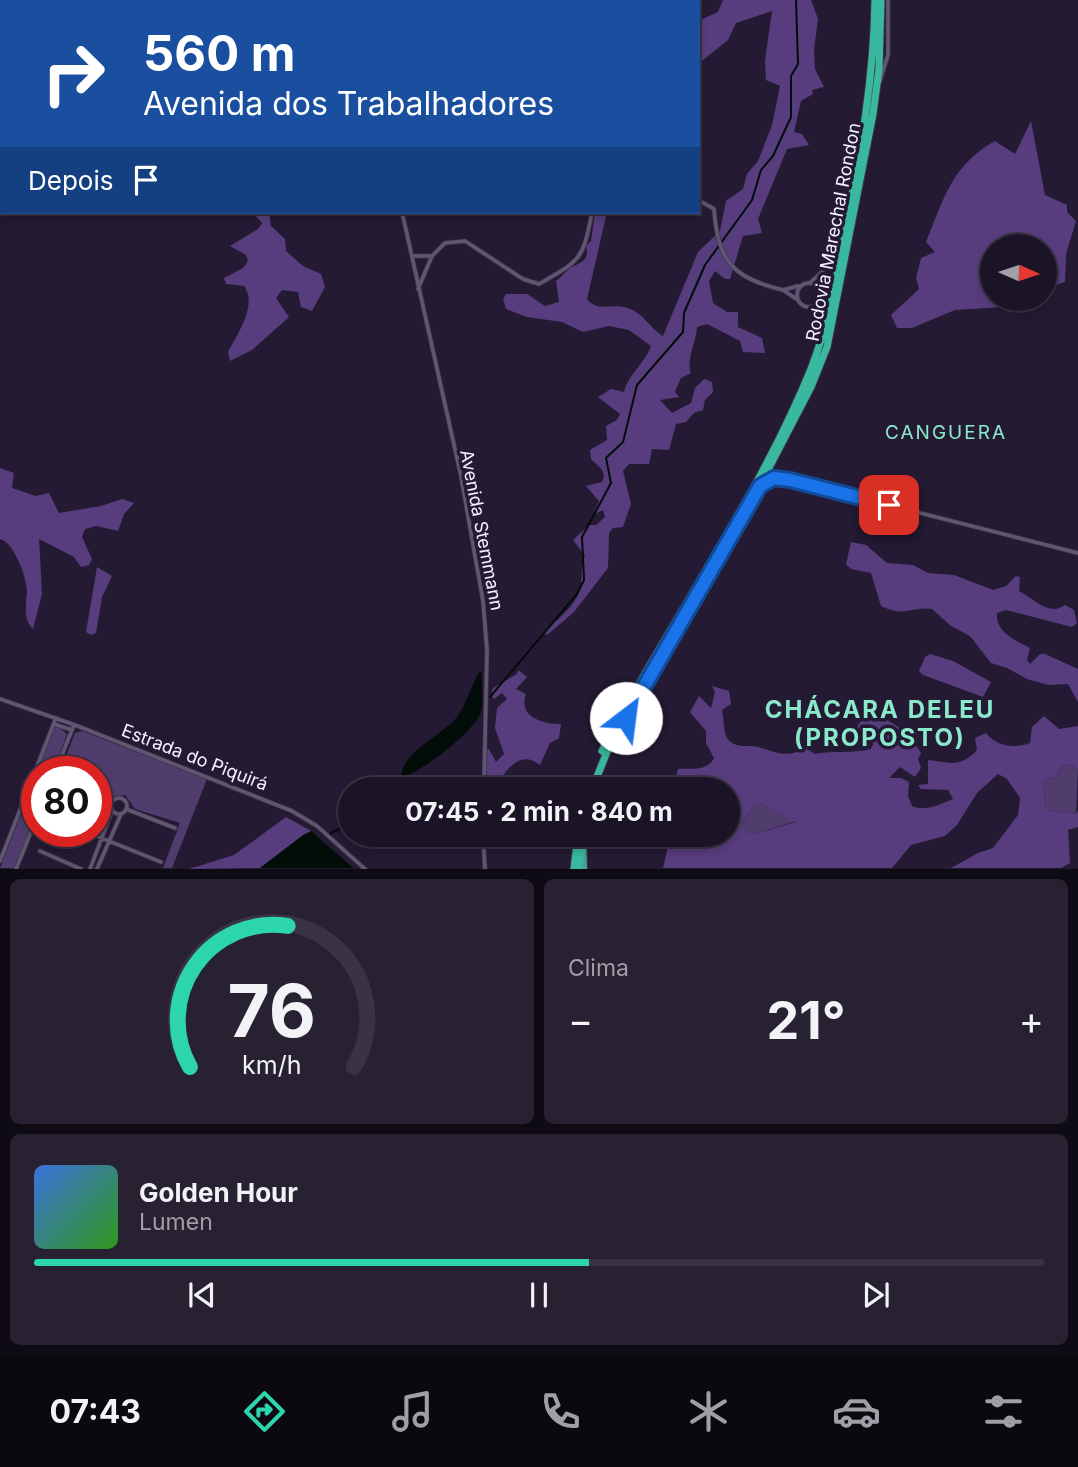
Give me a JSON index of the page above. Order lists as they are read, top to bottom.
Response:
{
  "streets": {
    "highway": ["Rodovia Marechal Rondon"],
    "street": ["Avenida Stemmann", "Estrada do Piquirá"]
  },
  "districts": ["CANGUERA", "CHÁCARA DELEU (PROPOSTO)"],
  "north": "right",
  "page": {
    "turn": ["560 m", "Avenida dos Trabalhadores"],
    "then": "Depois",
    "limit": "80",
    "trip": "07:45 · 2 min · 840 m",
    "tile": "Clima",
    "heat": ["−", "21°", "+"],
    "song": ["Golden Hour", "Lumen"],
    "tabs": "07:43",
    "gauge": ["76", "km/h"]
  }
}
